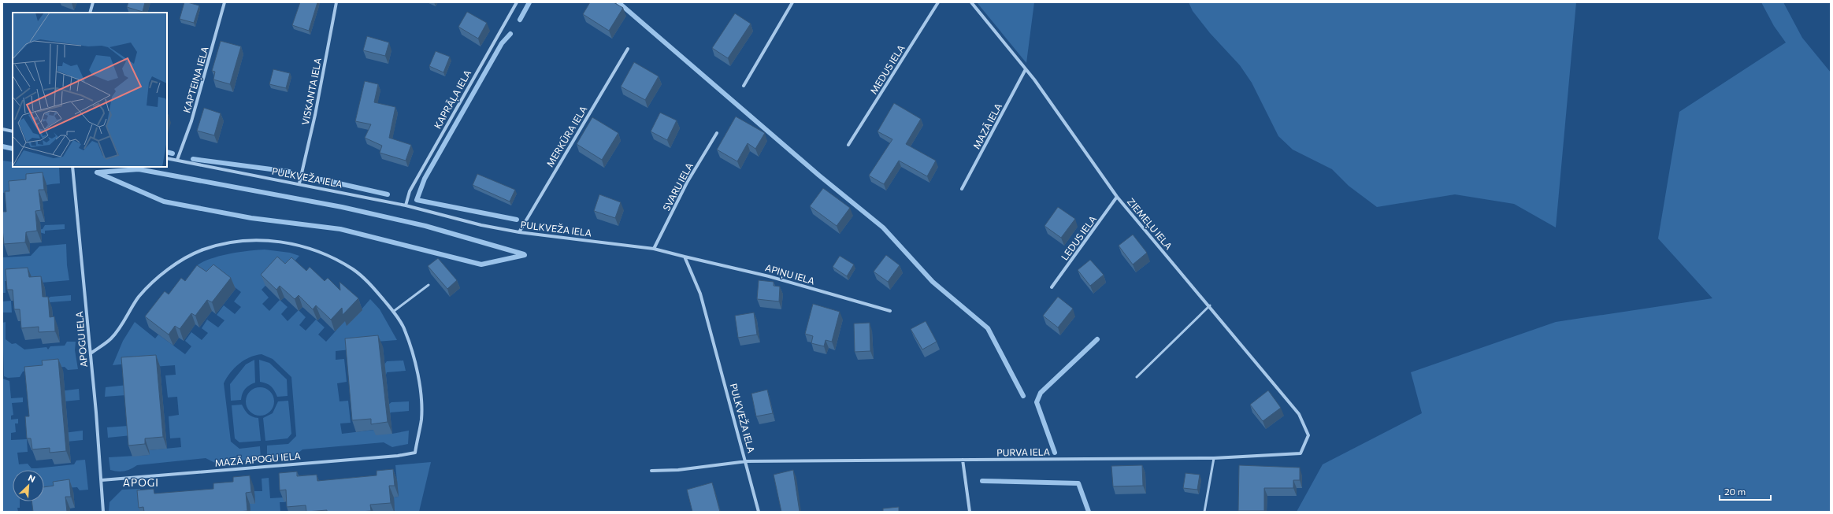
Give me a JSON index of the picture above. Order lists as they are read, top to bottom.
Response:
{
  "streets": {
    "street": [
      "MEDUS IELA",
      "KAPTEIŅA IELA",
      "VISKANTA IELA",
      "KAPRĀĻA IELA",
      "MAZĀ IELA",
      "MERKŪRA IELA",
      "PULKVEŽA IELA",
      "SVARU IELA",
      "ZIEMEĻU IELA",
      "LEDUS IELA",
      "APIŅU IELA",
      "APOGU IELA",
      "PURVA IELA",
      "MAZĀ APOGU IELA"
    ]
  },
  "crossings": [
    ["KAPTEIŅA IELA", "PULKVEŽA IELA"],
    ["VISKANTA IELA", "PULKVEŽA IELA"],
    ["KAPRĀĻA IELA", "PULKVEŽA IELA"],
    ["MAZĀ IELA", "ZIEMEĻU IELA"],
    ["MERKŪRA IELA", "PULKVEŽA IELA"],
    ["PULKVEŽA IELA", "SVARU IELA"],
    ["PULKVEŽA IELA", "APIŅU IELA"],
    ["PULKVEŽA IELA", "PURVA IELA"],
    ["ZIEMEĻU IELA", "LEDUS IELA"],
    ["ZIEMEĻU IELA", "PURVA IELA"],
    ["APOGU IELA", "MAZĀ APOGU IELA"]
  ],
  "districts": ["APOGI"],
  "scale_bar": "20 m",
  "north": "top right"
}
